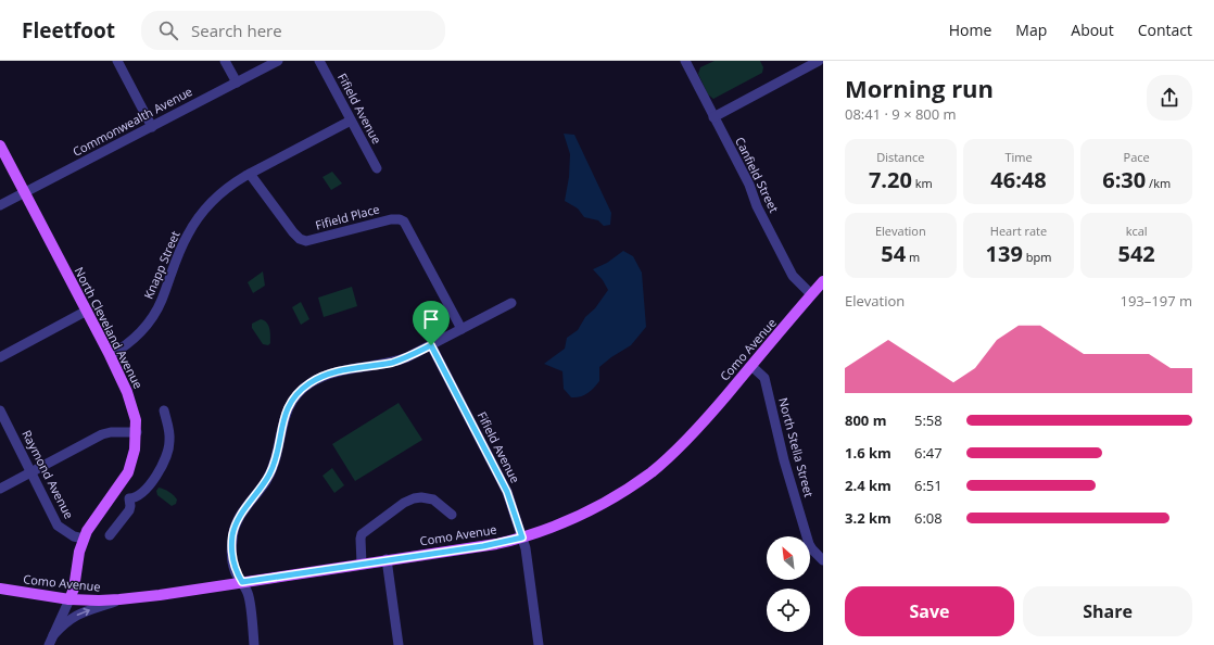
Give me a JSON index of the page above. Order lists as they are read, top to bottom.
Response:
{
  "streets": {
    "main road": ["North Cleveland Avenue", "Como Avenue"],
    "street": [
      "Fifield Avenue",
      "Commonwealth Avenue",
      "Canfield Street",
      "Fifield Place",
      "Knapp Street",
      "North Stella Street",
      "Raymond Avenue"
    ]
  },
  "crossings": [
    ["Fifield Avenue", "Knapp Street"],
    ["Fifield Avenue", "Como Avenue"],
    ["Commonwealth Avenue", "North Cleveland Avenue"],
    ["Canfield Street", "Como Avenue"],
    ["Fifield Place", "Knapp Street"],
    ["Knapp Street", "North Cleveland Avenue"],
    ["North Cleveland Avenue", "Como Avenue"],
    ["North Cleveland Avenue", "Raymond Avenue"],
    ["Como Avenue", "North Stella Street"]
  ],
  "north": "top left",
  "page": {
    "header": "Fleetfoot",
    "search": "Search here",
    "nav": [
      "Home",
      "Map",
      "About",
      "Contact"
    ],
    "heading": ["Morning run", "08:41 · 9 × 800 m"],
    "stats": [
      ["Distance", "7.20 km"],
      ["Time", "46:48"],
      ["Pace", "6:30 /km"],
      ["Elevation", "54 m"],
      ["Heart rate", "139 bpm"],
      ["kcal", "542"]
    ],
    "chart": ["Elevation", "193–197 m"],
    "list": [
      {
        "name": "800 m",
        "note": "5:58"
      },
      {
        "name": "1.6 km",
        "note": "6:47"
      },
      {
        "name": "2.4 km",
        "note": "6:51"
      },
      {
        "name": "3.2 km",
        "note": "6:08"
      }
    ],
    "buttons": ["Save", "Share"]
  }
}
